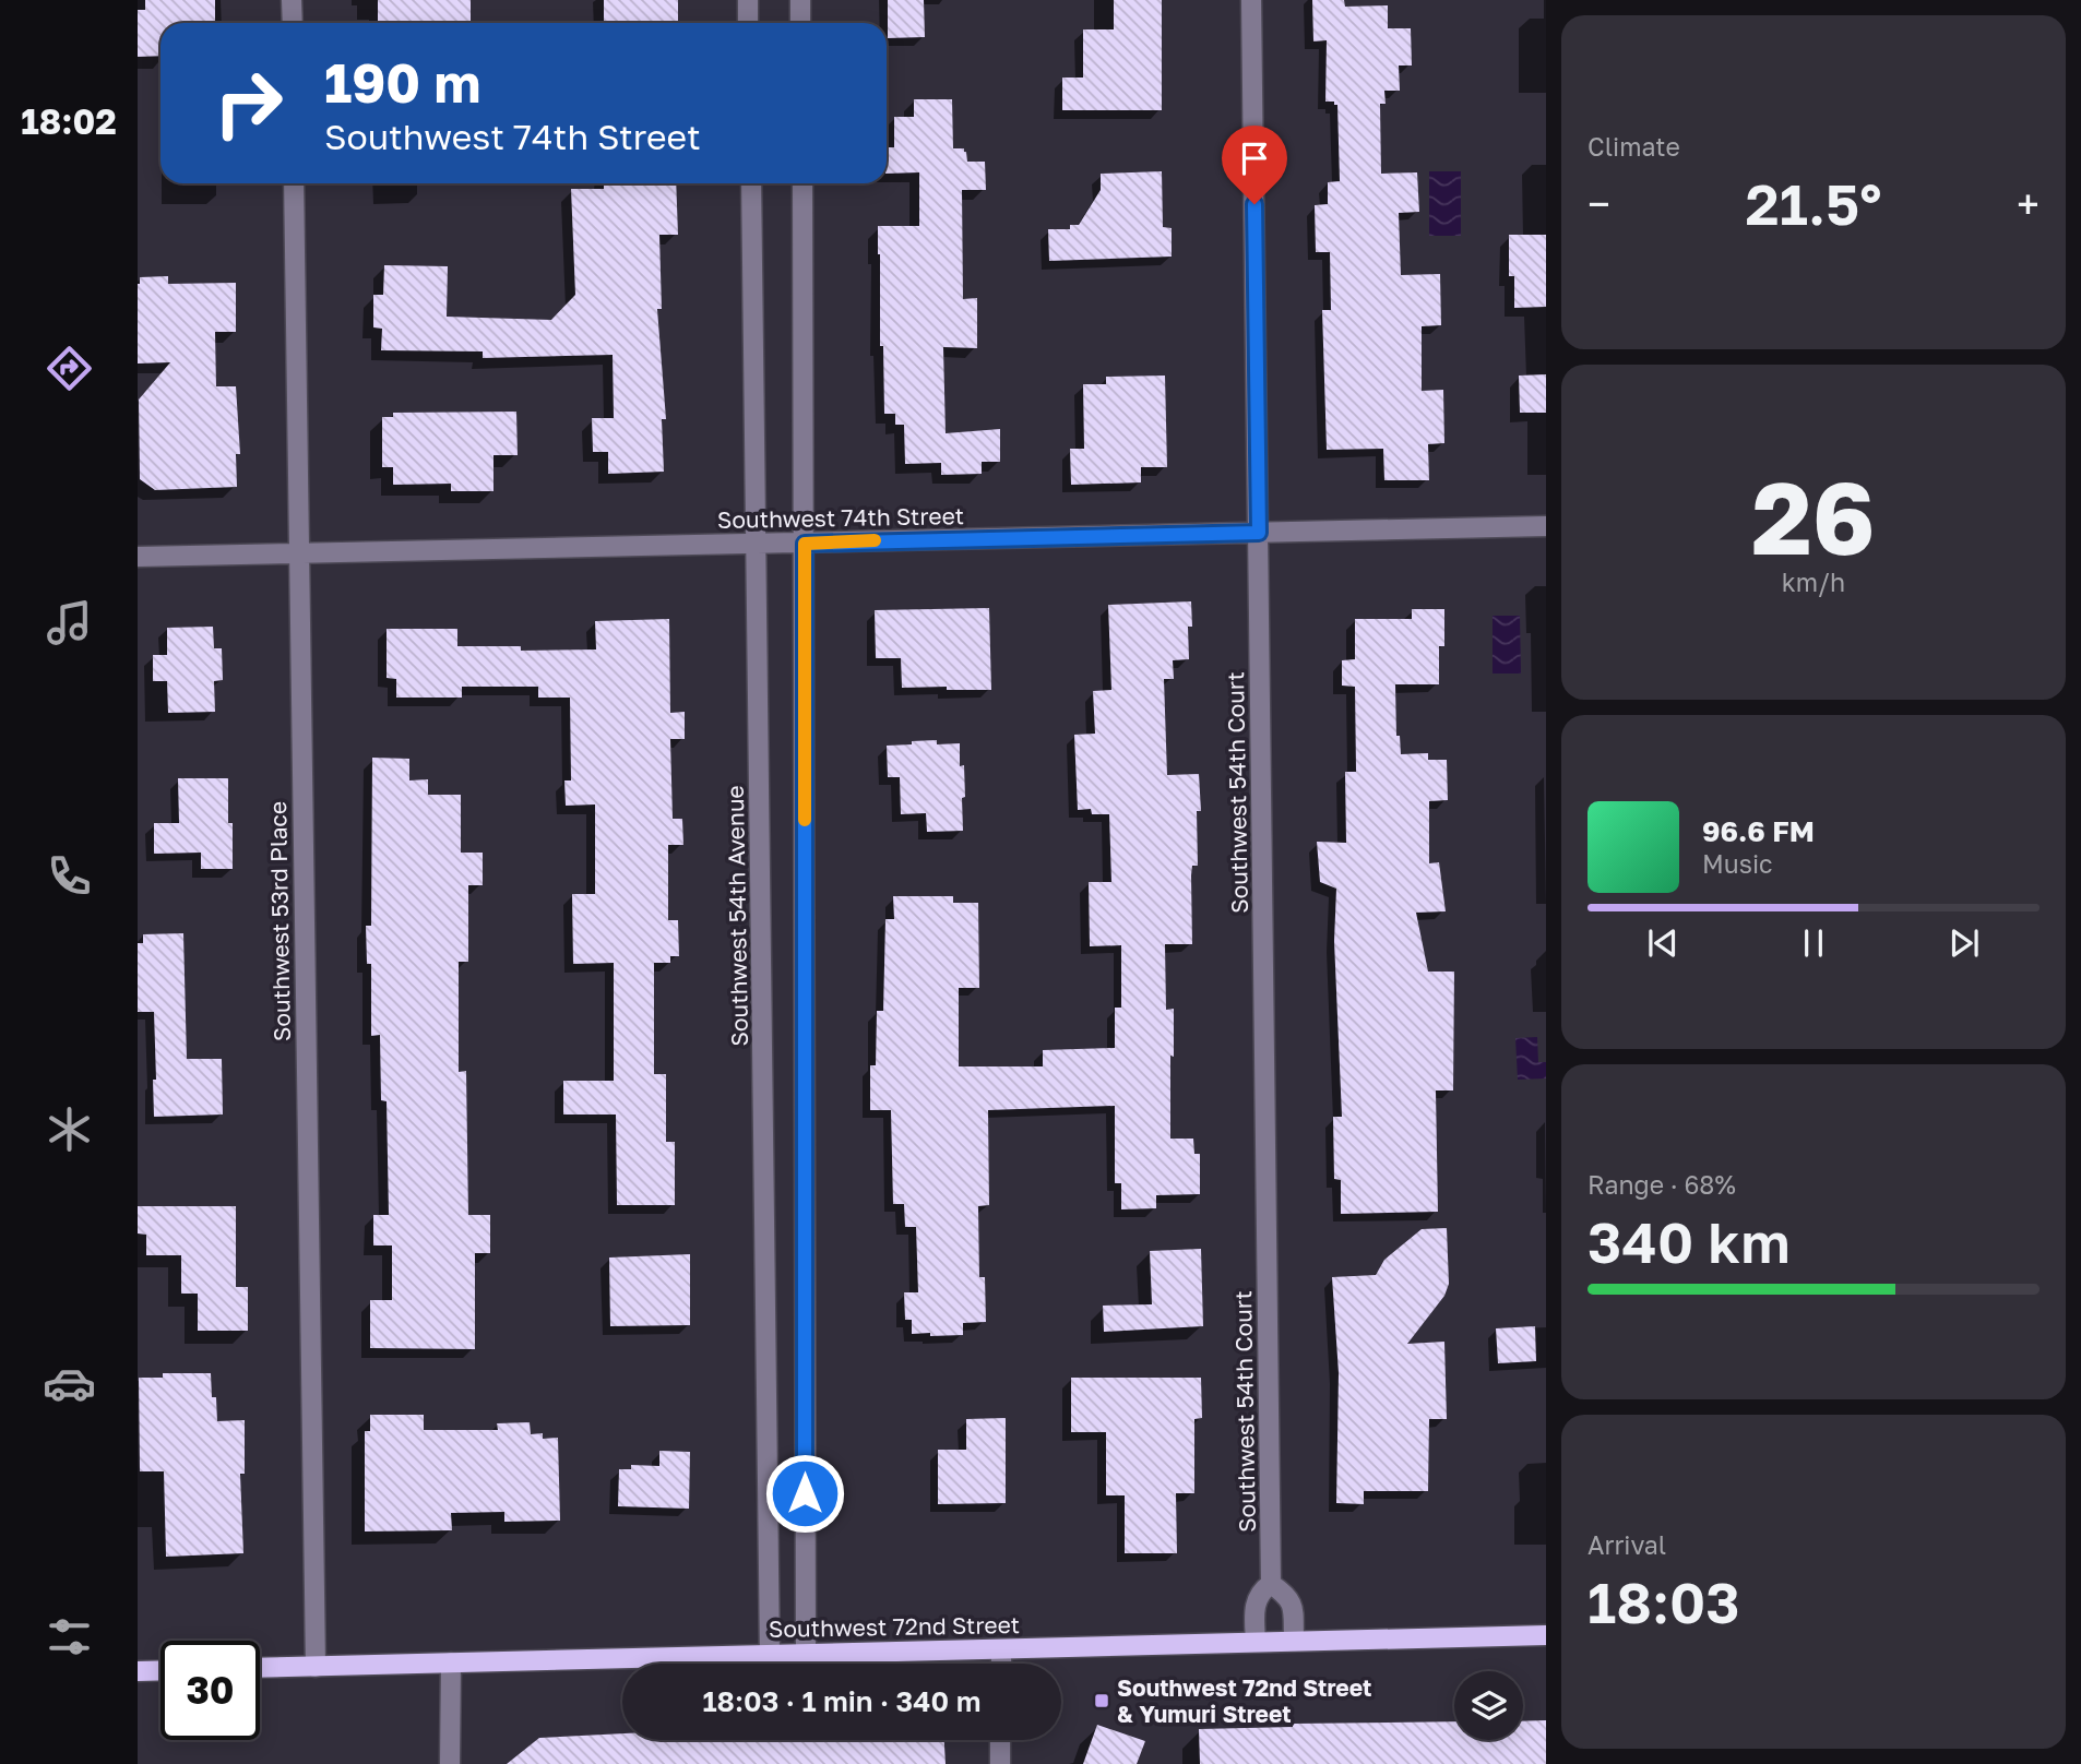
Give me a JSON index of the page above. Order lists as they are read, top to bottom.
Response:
{
  "streets": {
    "main road": ["Southwest 72nd Street"],
    "street": [
      "Southwest 74th Street",
      "Southwest 54th Court",
      "Southwest 54th Avenue",
      "Southwest 53rd Place"
    ]
  },
  "crossings": [
    ["Southwest 74th Street", "Southwest 54th Court"],
    ["Southwest 74th Street", "Southwest 54th Avenue"],
    ["Southwest 74th Street", "Southwest 53rd Place"],
    ["Southwest 54th Court", "Southwest 72nd Street"],
    ["Southwest 54th Avenue", "Southwest 72nd Street"],
    ["Southwest 53rd Place", "Southwest 72nd Street"]
  ],
  "places": {
    "transit": ["Southwest 72nd Street & Yumuri Street"]
  },
  "page": {
    "tabs": "18:02",
    "tile": [
      "Climate",
      ["26", "km/h"],
      ["Range · 68%", "340 km"],
      ["Arrival", "18:03"]
    ],
    "turn": ["190 m", "Southwest 74th Street"],
    "heat": ["−", "21.5°", "+"],
    "song": ["96.6 FM", "Music"],
    "limit": "30",
    "trip": "18:03 · 1 min · 340 m"
  }
}
